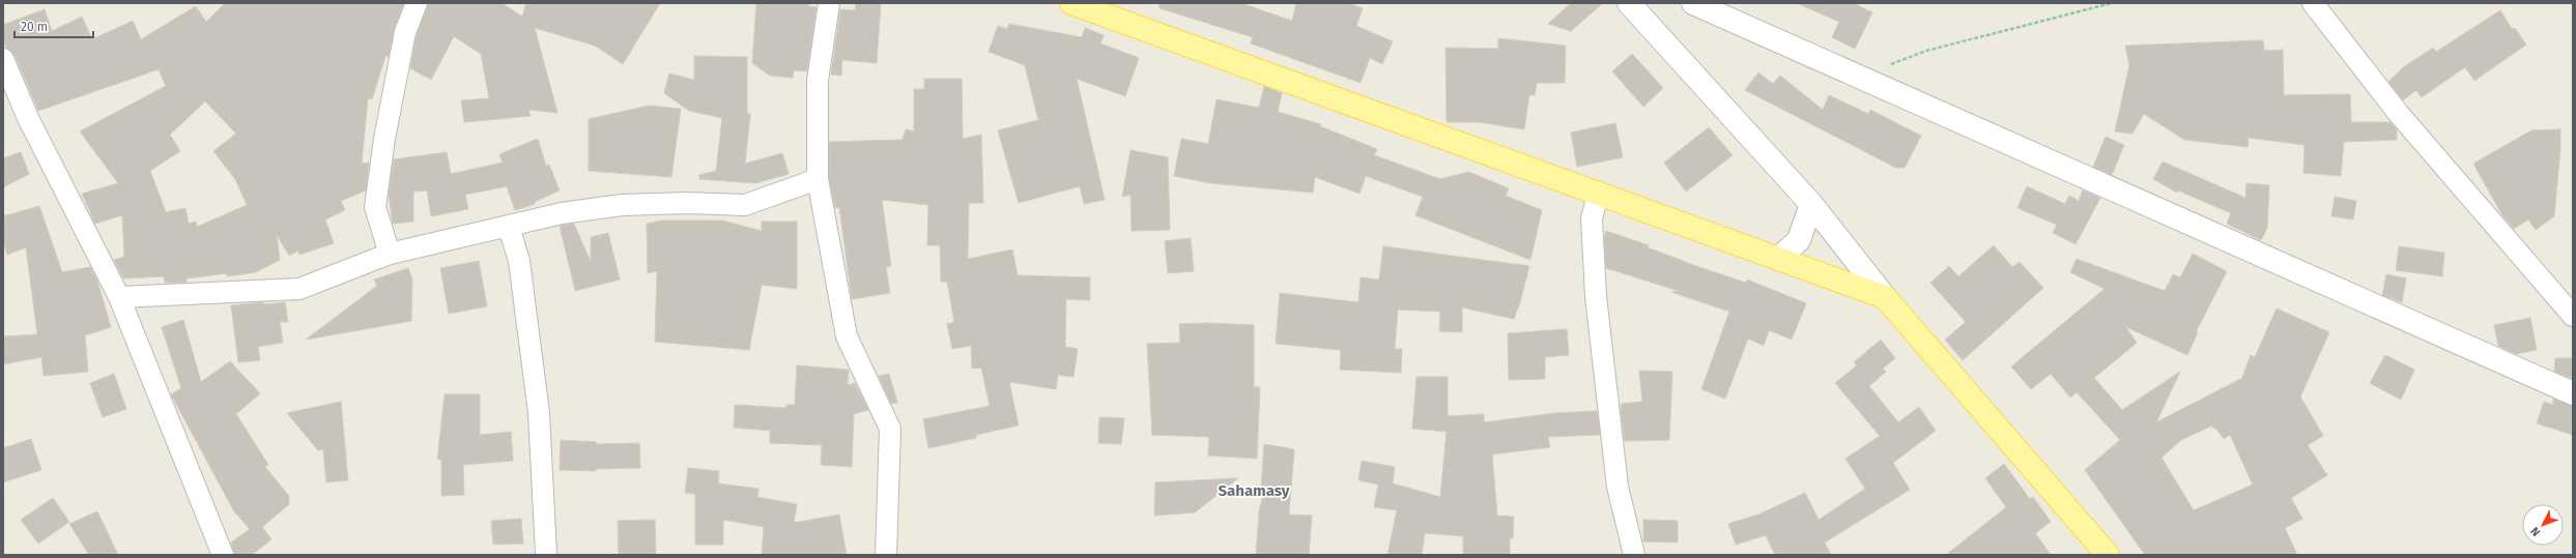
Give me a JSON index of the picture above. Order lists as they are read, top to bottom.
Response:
{
  "districts": ["Sahamasy"],
  "scale_bar": "20 m",
  "north": "bottom left"
}
